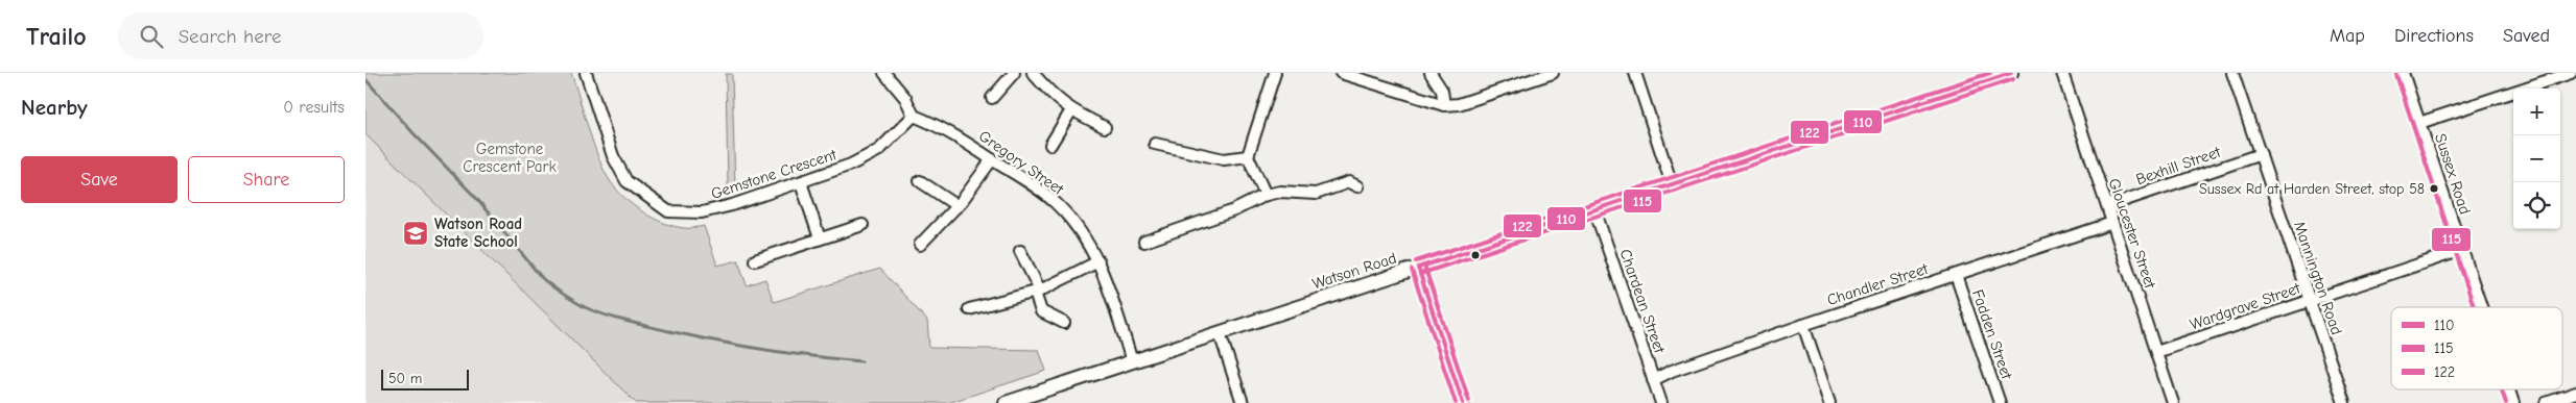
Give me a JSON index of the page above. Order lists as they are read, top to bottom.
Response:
{
  "streets": {
    "street": [
      "Gregory Street",
      "Bexhill Street",
      "Gemstone Crescent",
      "Sussex Road",
      "Gloucester Street",
      "Watson Road",
      "Mannington Road",
      "Chandler Street",
      "Chardean Street",
      "Wardgrave Street",
      "Fadden Street"
    ]
  },
  "crossings": [
    ["Gregory Street", "Gemstone Crescent"],
    ["Gregory Street", "Watson Road"],
    ["Bexhill Street", "Gloucester Street"],
    ["Bexhill Street", "Mannington Road"],
    ["Sussex Road", "Wardgrave Street"],
    ["Gloucester Street", "Chandler Street"],
    ["Gloucester Street", "Wardgrave Street"],
    ["Watson Road", "Chardean Street"],
    ["Mannington Road", "Wardgrave Street"],
    ["Chandler Street", "Chardean Street"],
    ["Chandler Street", "Fadden Street"]
  ],
  "parks": ["Gemstone Crescent Park"],
  "places": {
    "other": ["Sussex Rd at Harden Street, stop 58"],
    "school or university": ["Watson Road State School"]
  },
  "lines": ["transit line 110", "transit line 122", "transit line 115"],
  "legend": ["110", "115", "122"],
  "scale_bar": "50 m",
  "page": {
    "header": "Trailo",
    "search": "Search here",
    "nav": ["Map", "Directions", "Saved"],
    "heading": ["Nearby", "0 results"],
    "map_buttons": ["+", "−"],
    "buttons": ["Save", "Share"],
    "scale": "50 m"
  }
}
